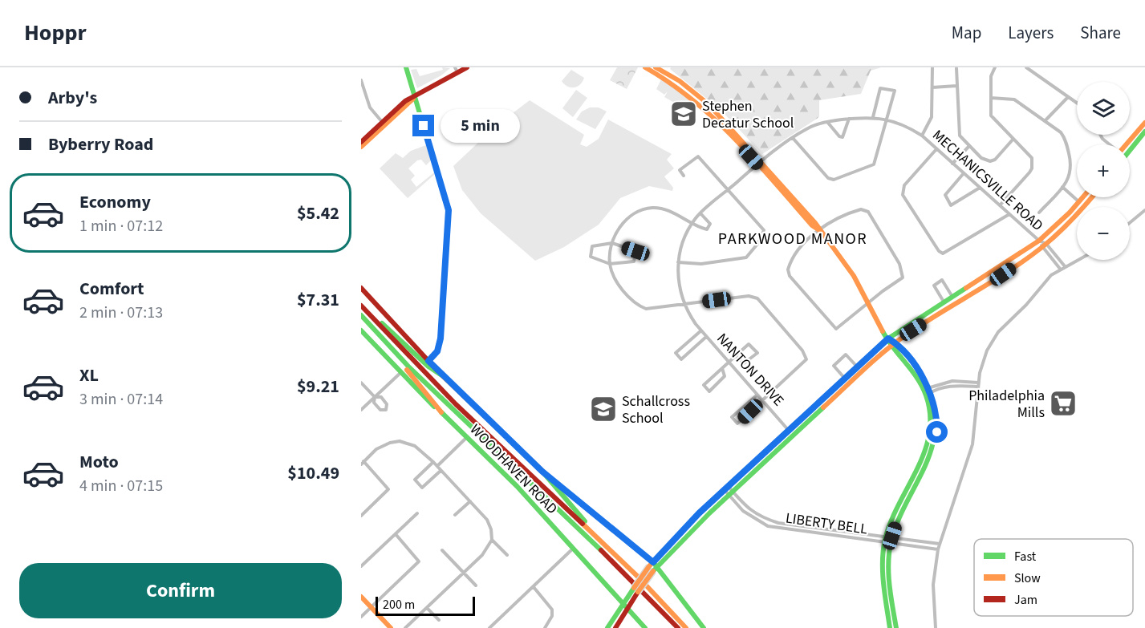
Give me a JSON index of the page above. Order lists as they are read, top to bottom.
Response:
{
  "streets": {
    "main road": ["WOODHAVEN ROAD"],
    "street": ["MECHANICSVILLE ROAD", "NANTON DRIVE", "LIBERTY BELL"]
  },
  "crossings": [
    ["MECHANICSVILLE ROAD", "NANTON DRIVE"]
  ],
  "districts": ["PARKWOOD MANOR"],
  "places": {
    "school or university": ["Stephen Decatur School", "Schallcross School"],
    "supermarket": ["Philadelphia Mills"]
  },
  "legend": ["Fast", "Slow", "Jam"],
  "scale_bar": "200 m",
  "page": {
    "header": "Hoppr",
    "nav": ["Map", "Layers", "Share"],
    "banner": ["Arby's", "Byberry Road"],
    "map_buttons": ["+", "−"],
    "bubble": "5 min",
    "list": [
      {
        "name": "Economy",
        "note": "1 min · 07:12",
        "value": "$5.42"
      },
      {
        "name": "Comfort",
        "note": "2 min · 07:13",
        "value": "$7.31"
      },
      {
        "name": "XL",
        "note": "3 min · 07:14",
        "value": "$9.21"
      },
      {
        "name": "Moto",
        "note": "4 min · 07:15",
        "value": "$10.49"
      }
    ],
    "buttons": "Confirm",
    "scale": "200 m"
  }
}
